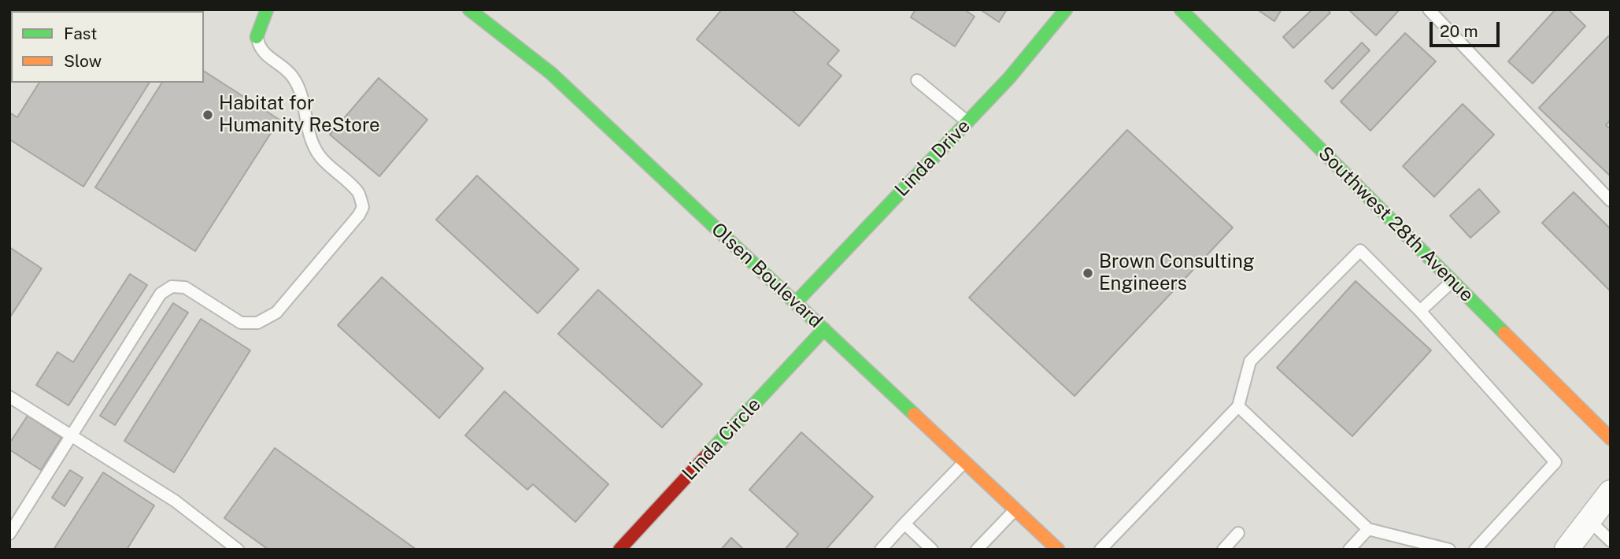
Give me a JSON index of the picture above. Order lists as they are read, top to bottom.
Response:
{
  "streets": {
    "street": [
      "Linda Drive",
      "Southwest 28th Avenue",
      "Olsen Boulevard",
      "Linda Circle"
    ]
  },
  "crossings": [
    ["Linda Drive", "Olsen Boulevard"],
    ["Olsen Boulevard", "Linda Circle"]
  ],
  "places": ["Habitat for Humanity ReStore", "Brown Consulting Engineers"],
  "legend": ["Fast", "Slow"],
  "scale_bar": "20 m"
}
